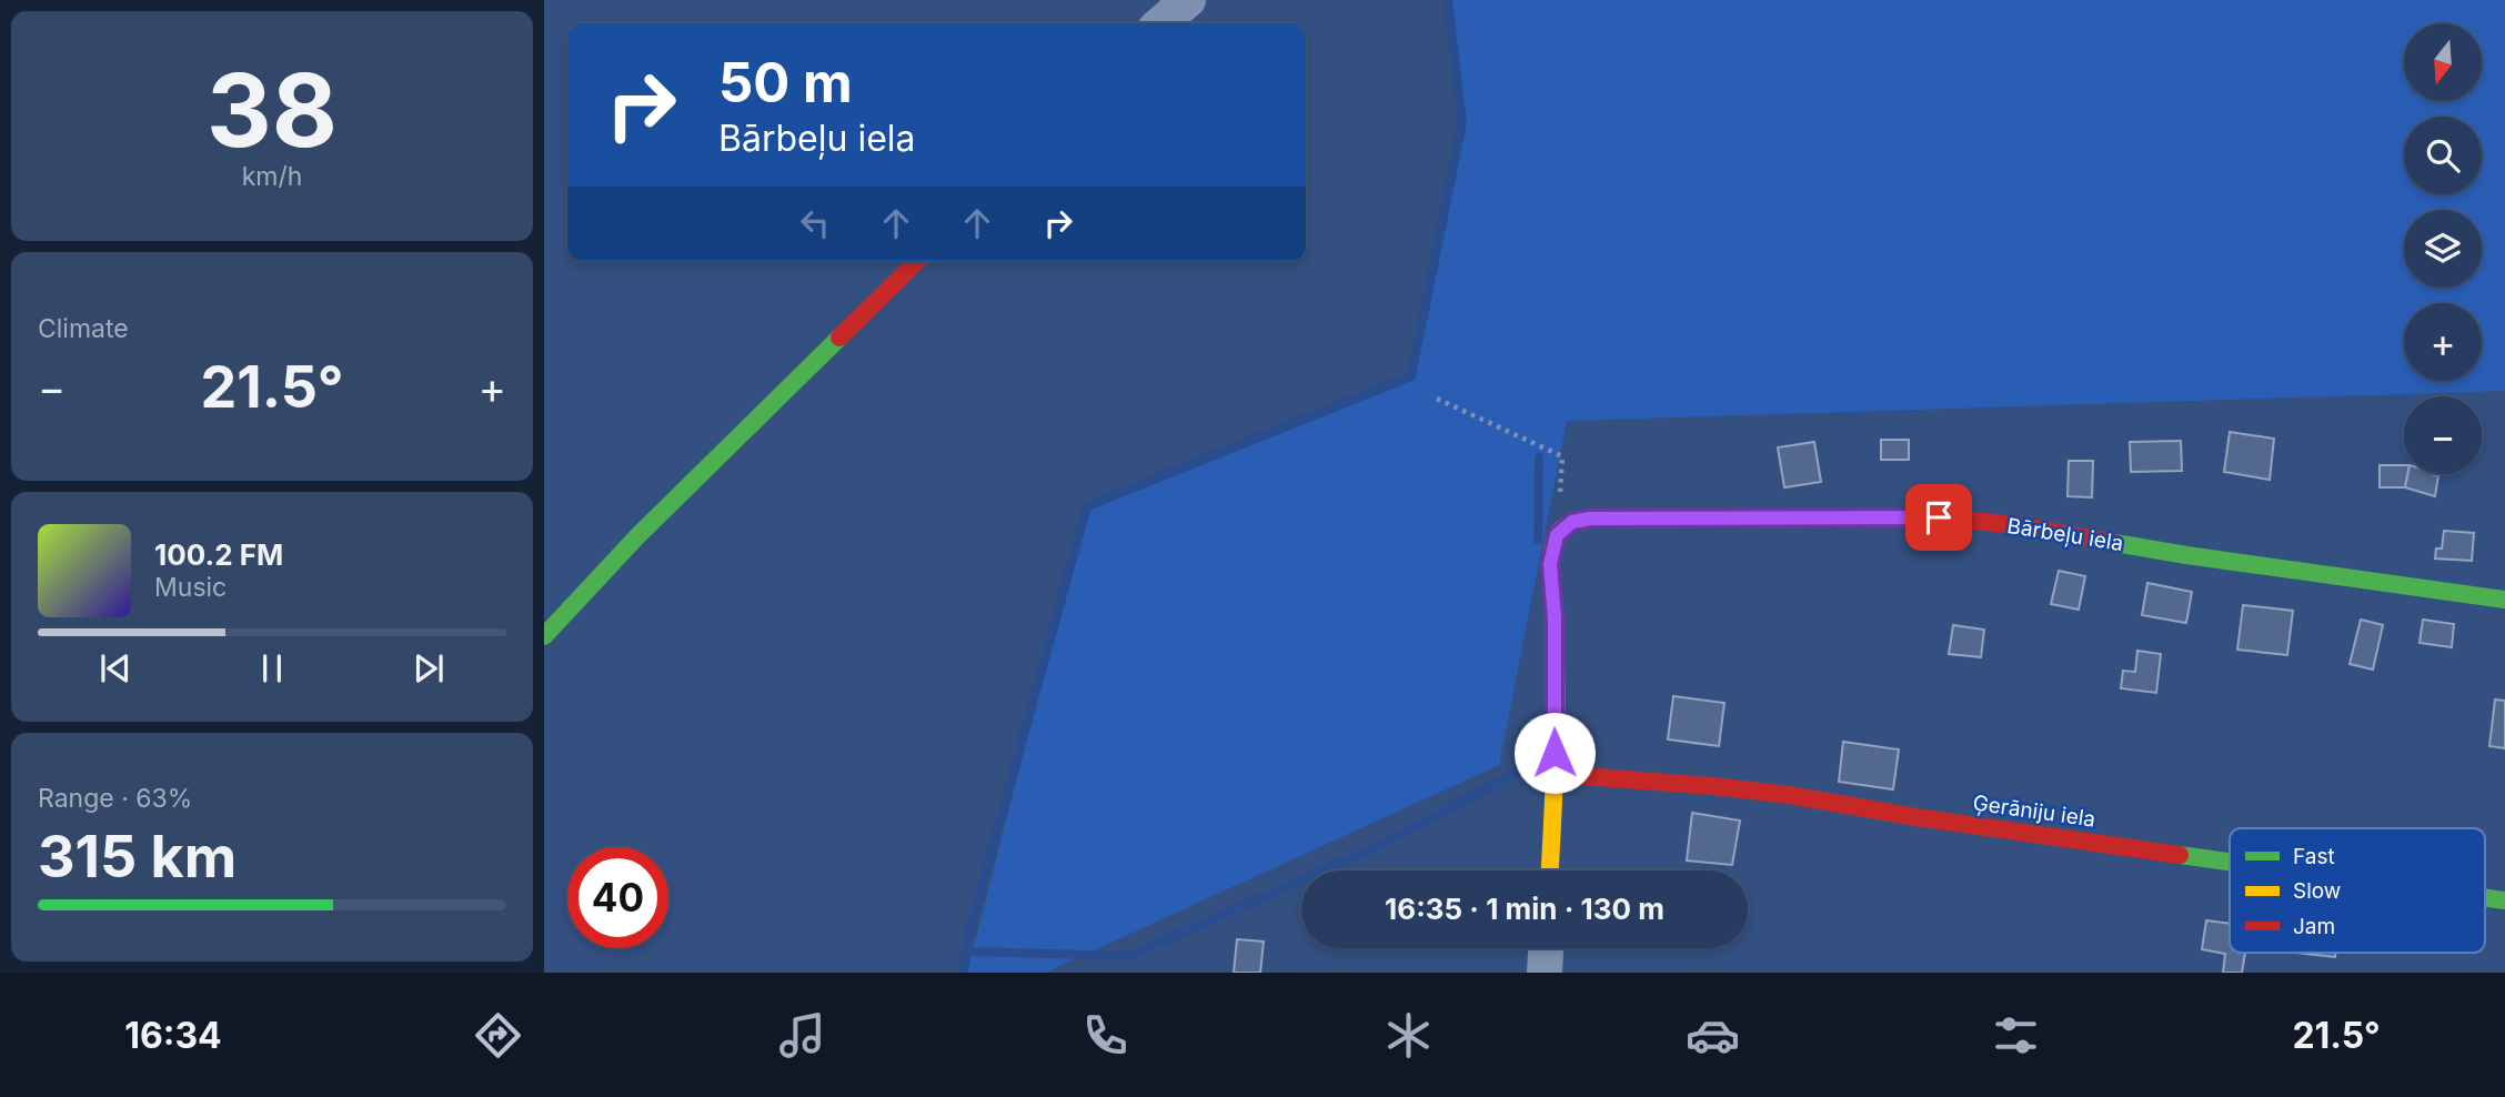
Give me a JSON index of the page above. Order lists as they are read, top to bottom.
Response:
{
  "streets": {
    "street": ["Bārbeļu iela", "Ģerāniju iela"]
  },
  "crossings": [
    ["Bārbeļu iela", "Ģerāniju iela"]
  ],
  "legend": ["Fast", "Slow", "Jam"],
  "north": "bottom",
  "page": {
    "tile": [
      ["38", "km/h"],
      "Climate",
      ["Range · 63%", "315 km"]
    ],
    "map_buttons": ["+", "−"],
    "turn": ["50 m", "Bārbeļu iela"],
    "heat": ["−", "21.5°", "+"],
    "song": ["100.2 FM", "Music"],
    "limit": "40",
    "trip": "16:35 · 1 min · 130 m",
    "tabs": ["16:34", "21.5°"]
  }
}
